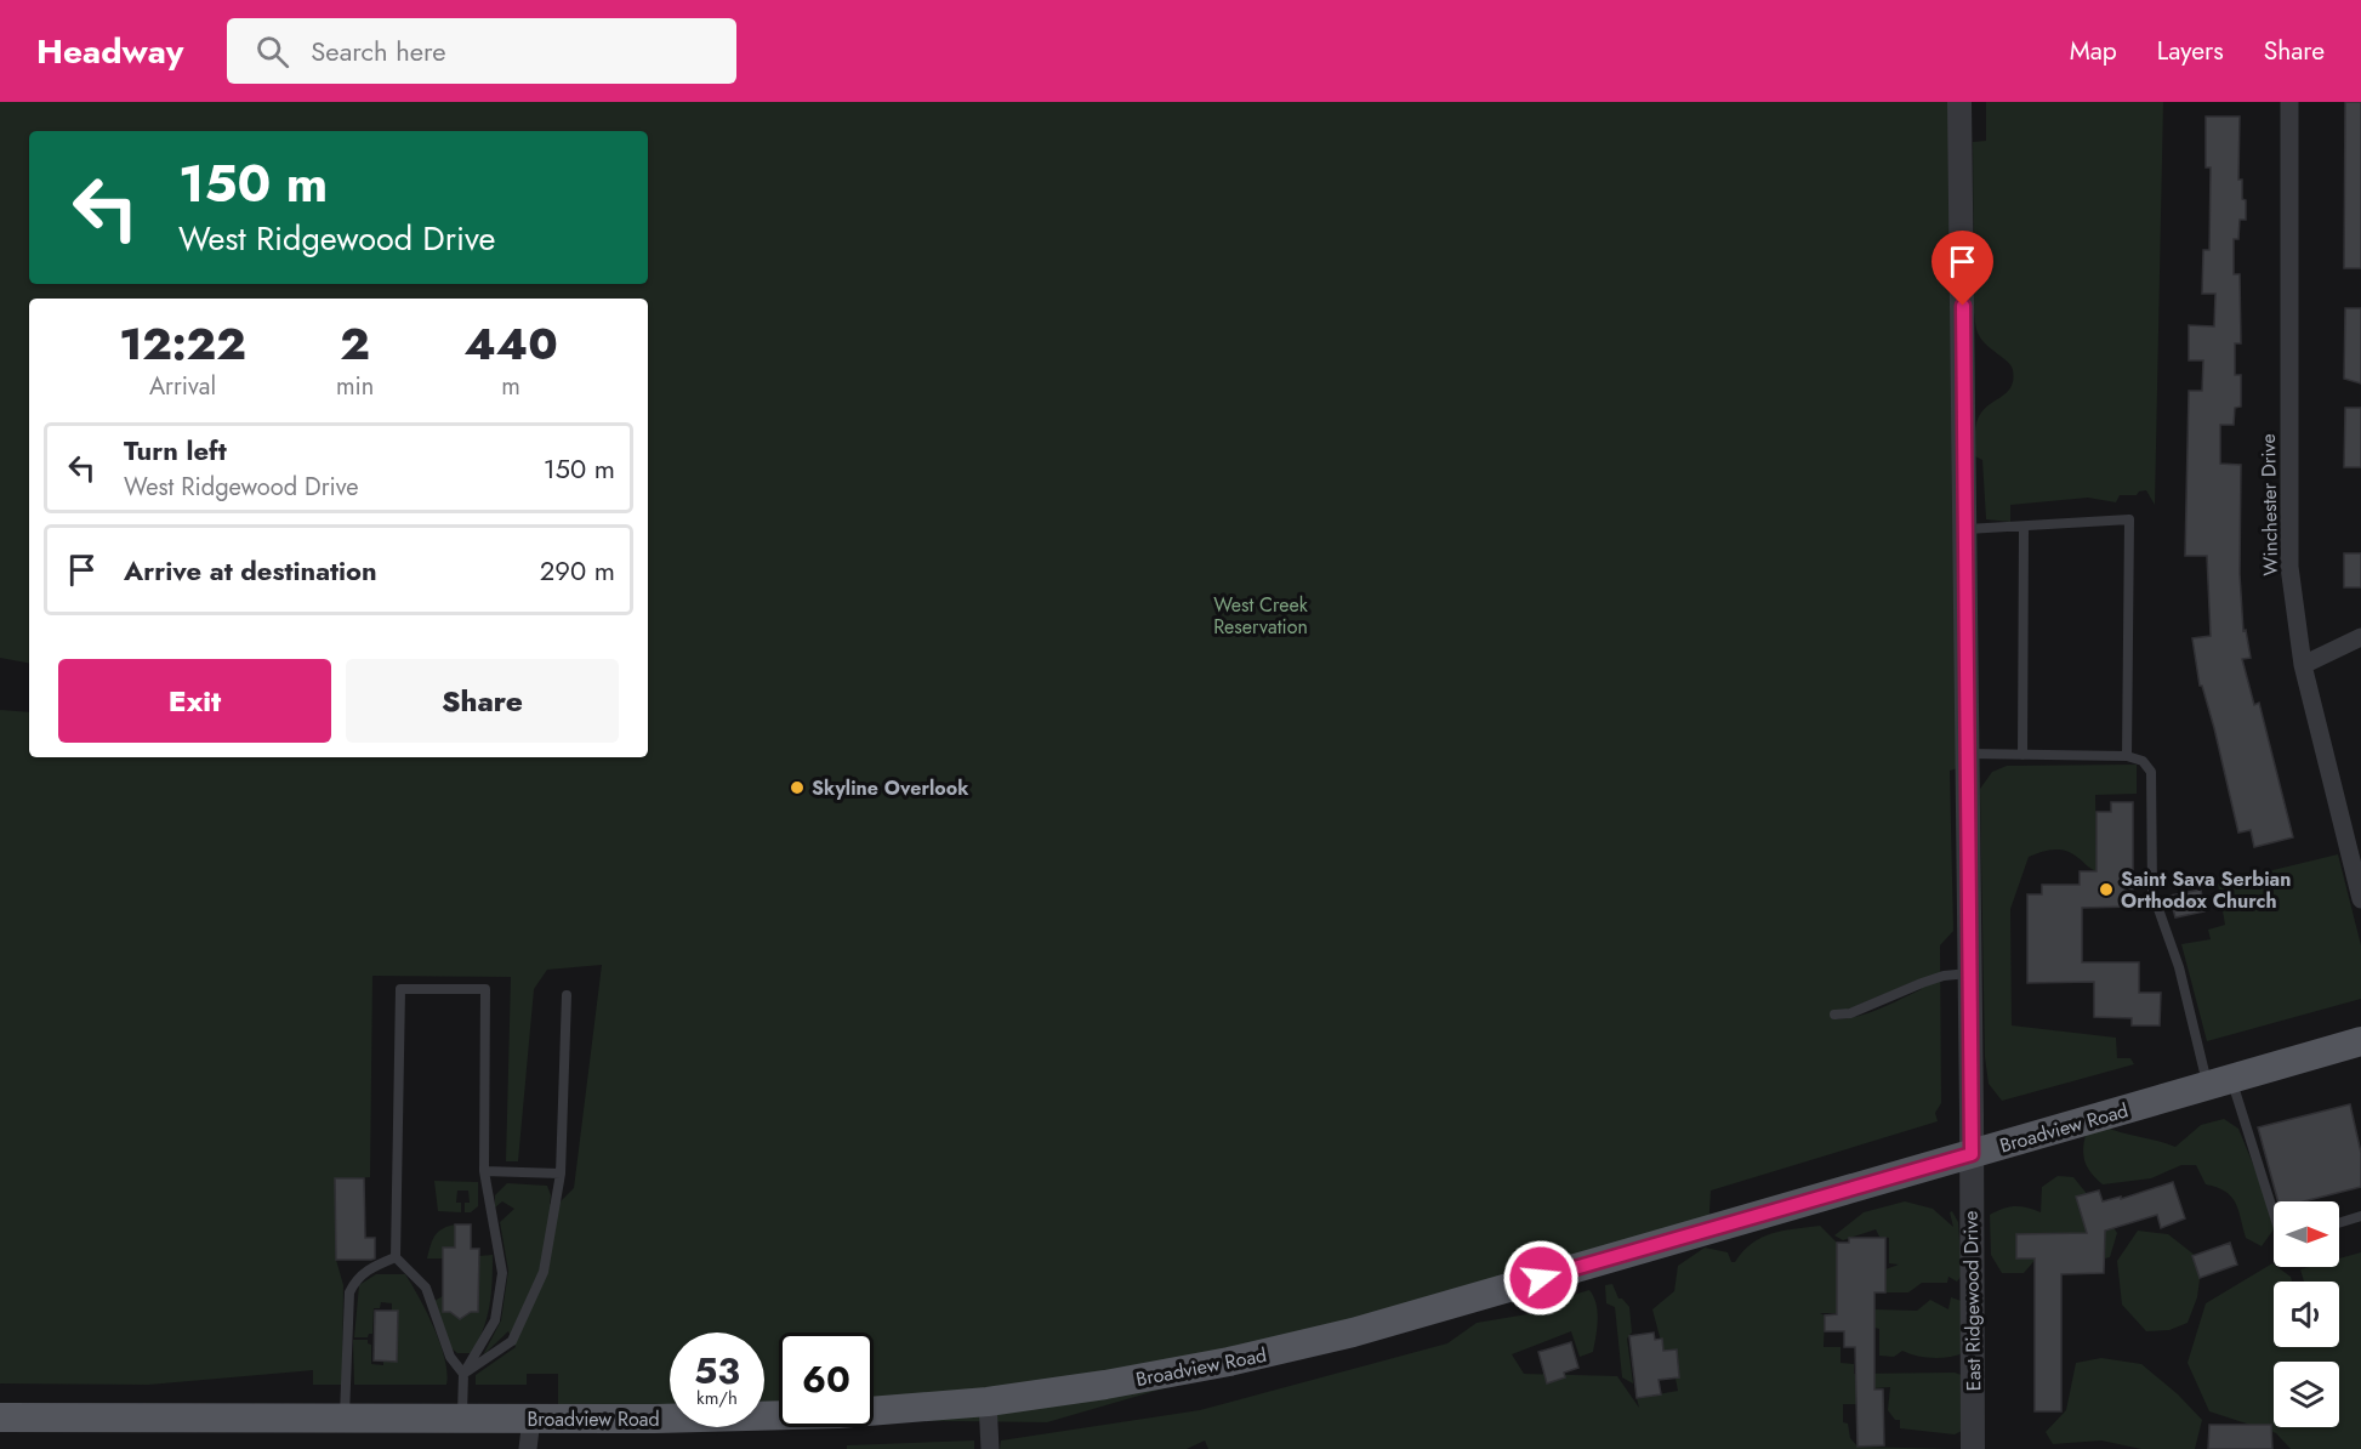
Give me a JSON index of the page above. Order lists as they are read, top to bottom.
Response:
{
  "streets": {
    "main road": ["Broadview Road"],
    "street": ["Winchester Drive", "East Ridgewood Drive"]
  },
  "crossings": [
    ["Broadview Road", "East Ridgewood Drive"]
  ],
  "parks": ["West Creek Reservation"],
  "places": ["Skyline Overlook", "Saint Sava Serbian Orthodox Church"],
  "north": "right",
  "page": {
    "header": "Headway",
    "search": "Search here",
    "nav": ["Map", "Layers", "Share"],
    "turn": ["150 m", "West Ridgewood Drive"],
    "eta": [
      "12:22",
      "Arrival",
      "2",
      "min",
      "440",
      "m"
    ],
    "list": [
      {
        "name": "Turn left",
        "note": "West Ridgewood Drive",
        "value": "150 m"
      },
      {
        "name": "Arrive at destination",
        "value": "290 m"
      }
    ],
    "buttons": ["Exit", "Share"],
    "speed": "53 km/h",
    "limit": "60"
  }
}
